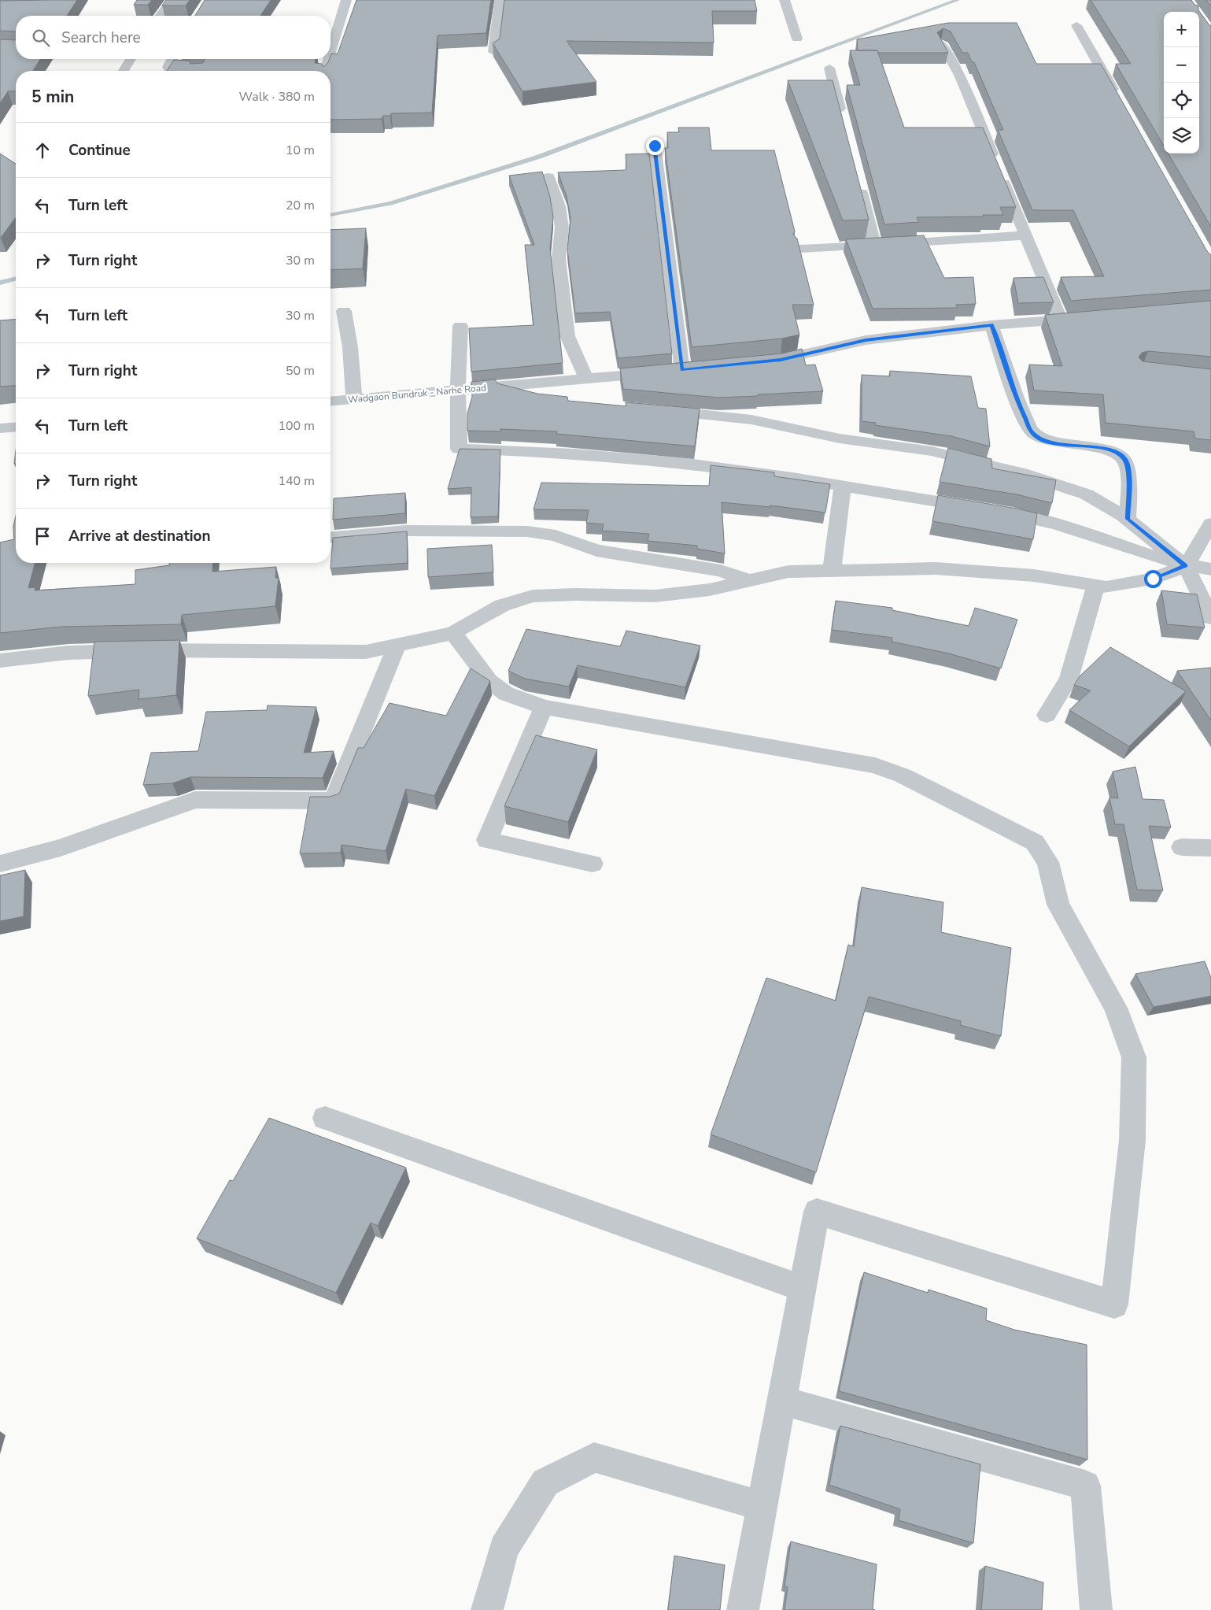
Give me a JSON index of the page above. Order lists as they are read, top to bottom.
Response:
{
  "streets": {
    "street": ["Wadgaon Bundruk - Narhe Road"]
  },
  "page": {
    "map_buttons": ["+", "−"],
    "search": "Search here",
    "heading": ["5 min", "Walk · 380 m"],
    "list": [
      ["Continue", "10 m"],
      ["Turn left", "20 m"],
      ["Turn right", "30 m"],
      ["Turn left", "30 m"],
      ["Turn right", "50 m"],
      ["Turn left", "100 m"],
      ["Turn right", "140 m"],
      "Arrive at destination"
    ]
  }
}
